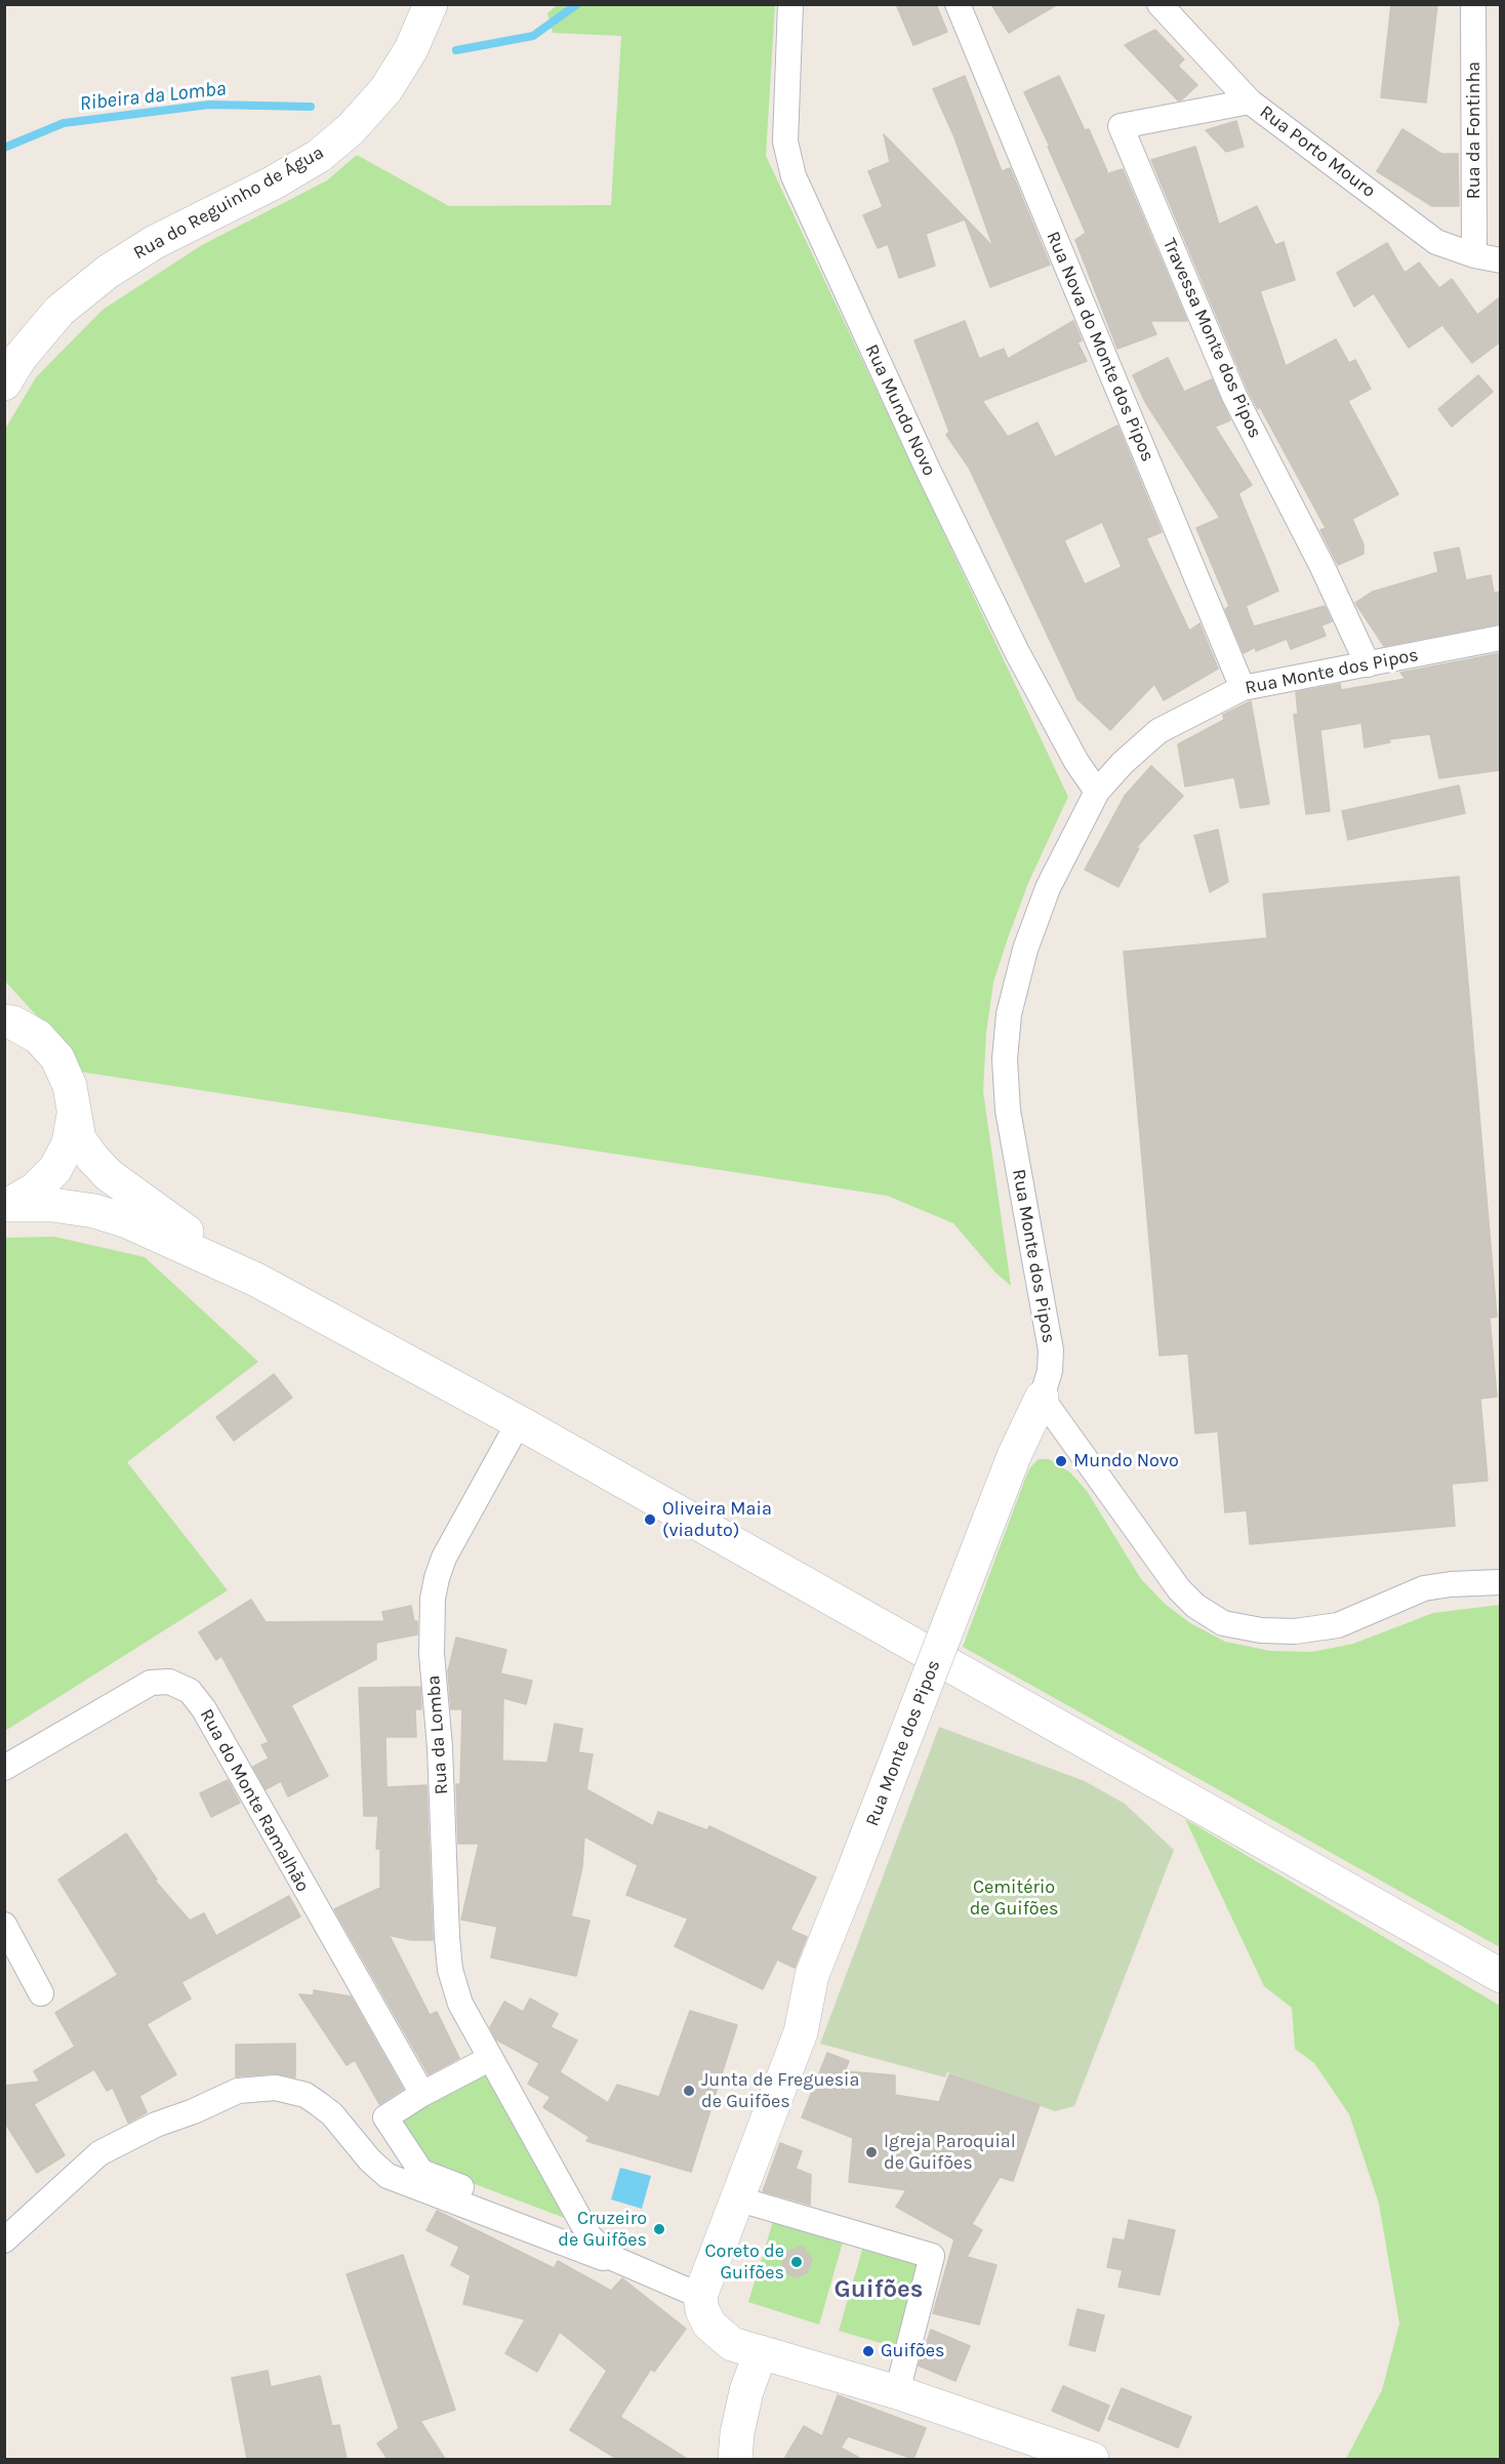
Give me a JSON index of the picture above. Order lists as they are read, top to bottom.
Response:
{
  "streets": {
    "main road": ["Rua do Reguinho de Água", "Rua Monte dos Pipos"],
    "street": [
      "Rua da Fontinha",
      "Rua Porto Mouro",
      "Travessa Monte dos Pipos",
      "Rua Nova do Monte dos Pipos",
      "Rua Mundo Novo",
      "Rua da Lomba",
      "Rua do Monte Ramalhão"
    ]
  },
  "crossings": [
    ["Rua da Fontinha", "Rua Porto Mouro"],
    ["Rua Porto Mouro", "Travessa Monte dos Pipos"],
    ["Travessa Monte dos Pipos", "Rua Monte dos Pipos"],
    ["Rua Nova do Monte dos Pipos", "Rua Monte dos Pipos"],
    ["Rua Mundo Novo", "Rua Monte dos Pipos"]
  ],
  "districts": ["Guifões"],
  "water": ["Ribeira da Lomba"],
  "parks": ["Cemitério de Guifões"],
  "places": [
    "Mundo Novo",
    "Oliveira Maia (viaduto)",
    "Junta de Freguesia de Guifões",
    "Igreja Paroquial de Guifões",
    "Cruzeiro de Guifões",
    "Coreto de Guifões",
    "Guifões"
  ]
}
